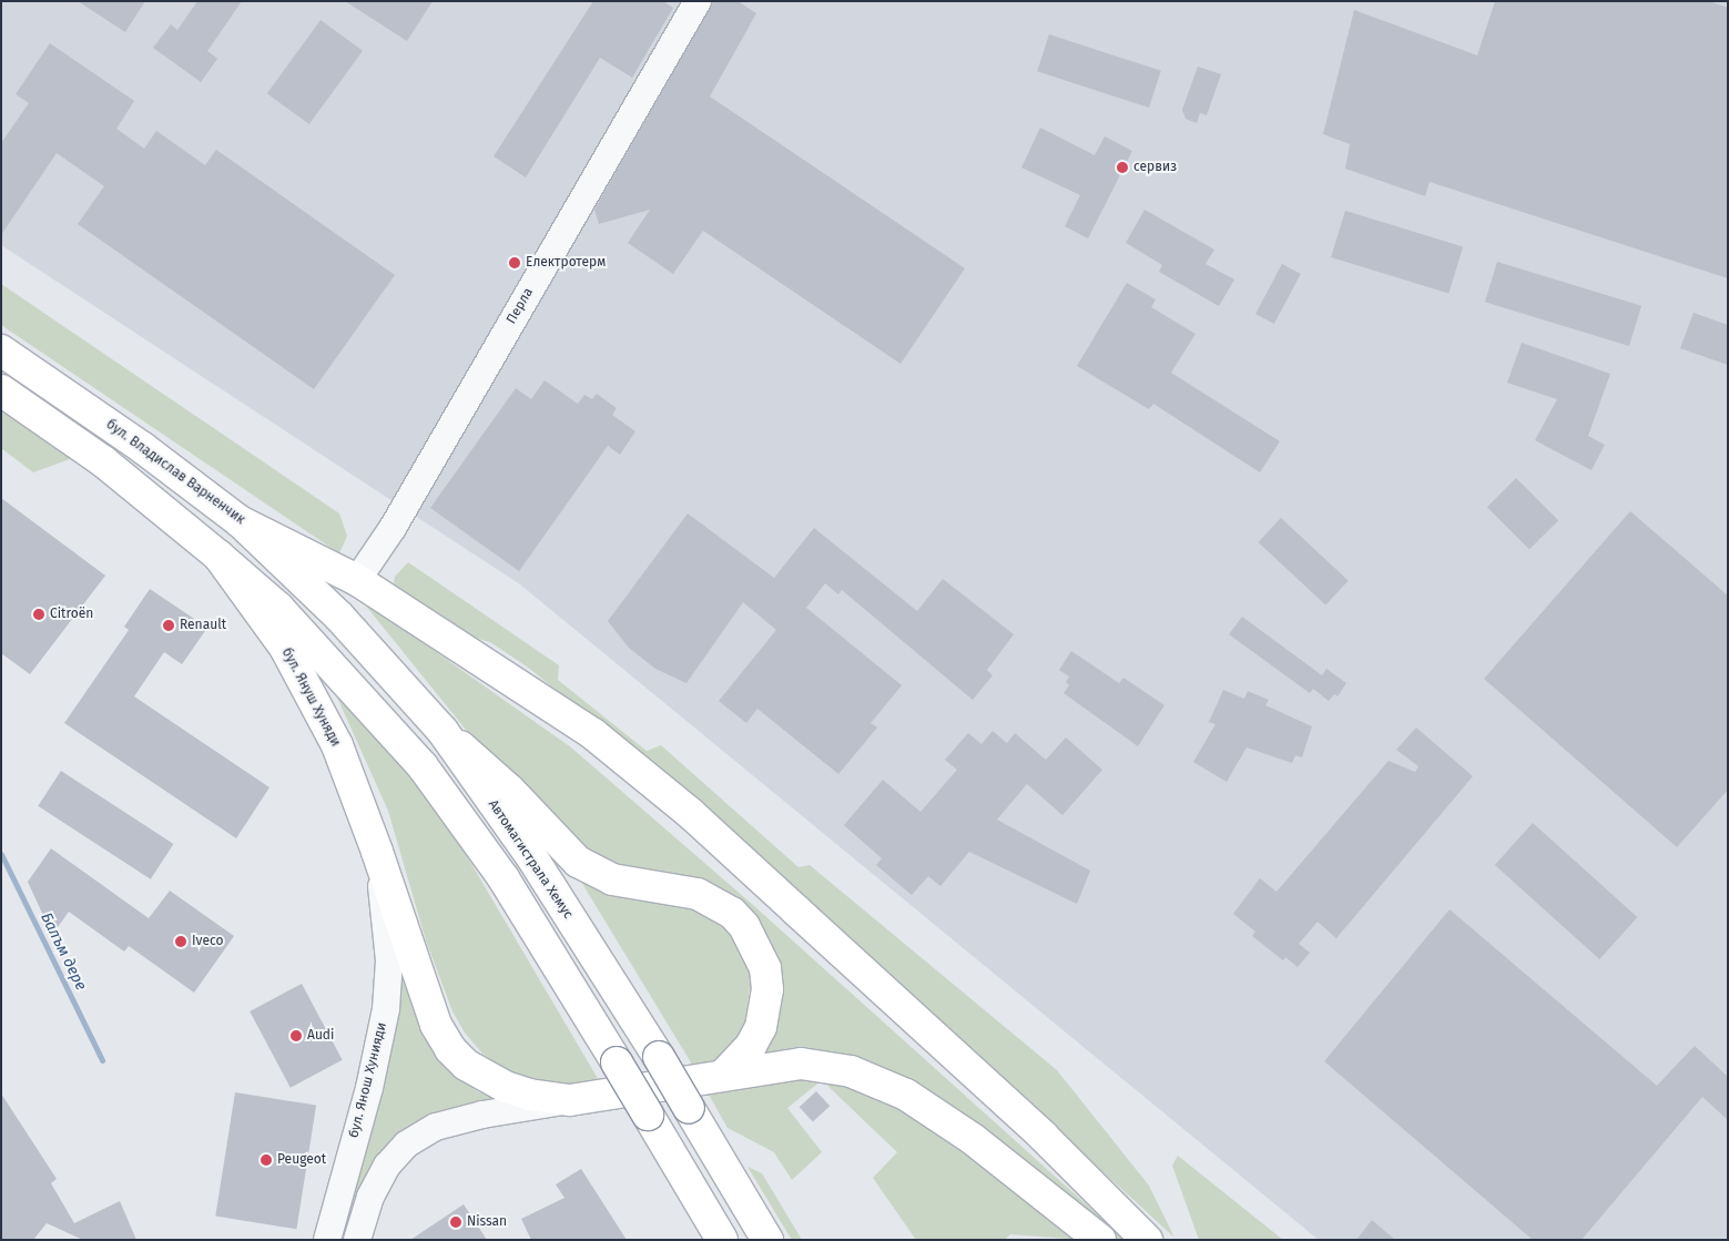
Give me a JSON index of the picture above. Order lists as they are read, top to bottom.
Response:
{
  "streets": {
    "main road": ["бул. Владислав Варненчик", "бул. Януш Хуняди", "Автомагистрала Хемус"],
    "street": ["Перла", "бул. Янош Хунияди"]
  },
  "crossings": [
    ["Перла", "бул. Владислав Варненчик"],
    ["бул. Владислав Варненчик", "Автомагистрала Хемус"],
    ["бул. Януш Хуняди", "бул. Янош Хунияди"]
  ],
  "water": ["Балъм дере"],
  "places": [
    "сервиз",
    "Електротерм",
    "Citroën",
    "Renault",
    "Iveco",
    "Audi",
    "Peugeot",
    "Nissan"
  ]
}
